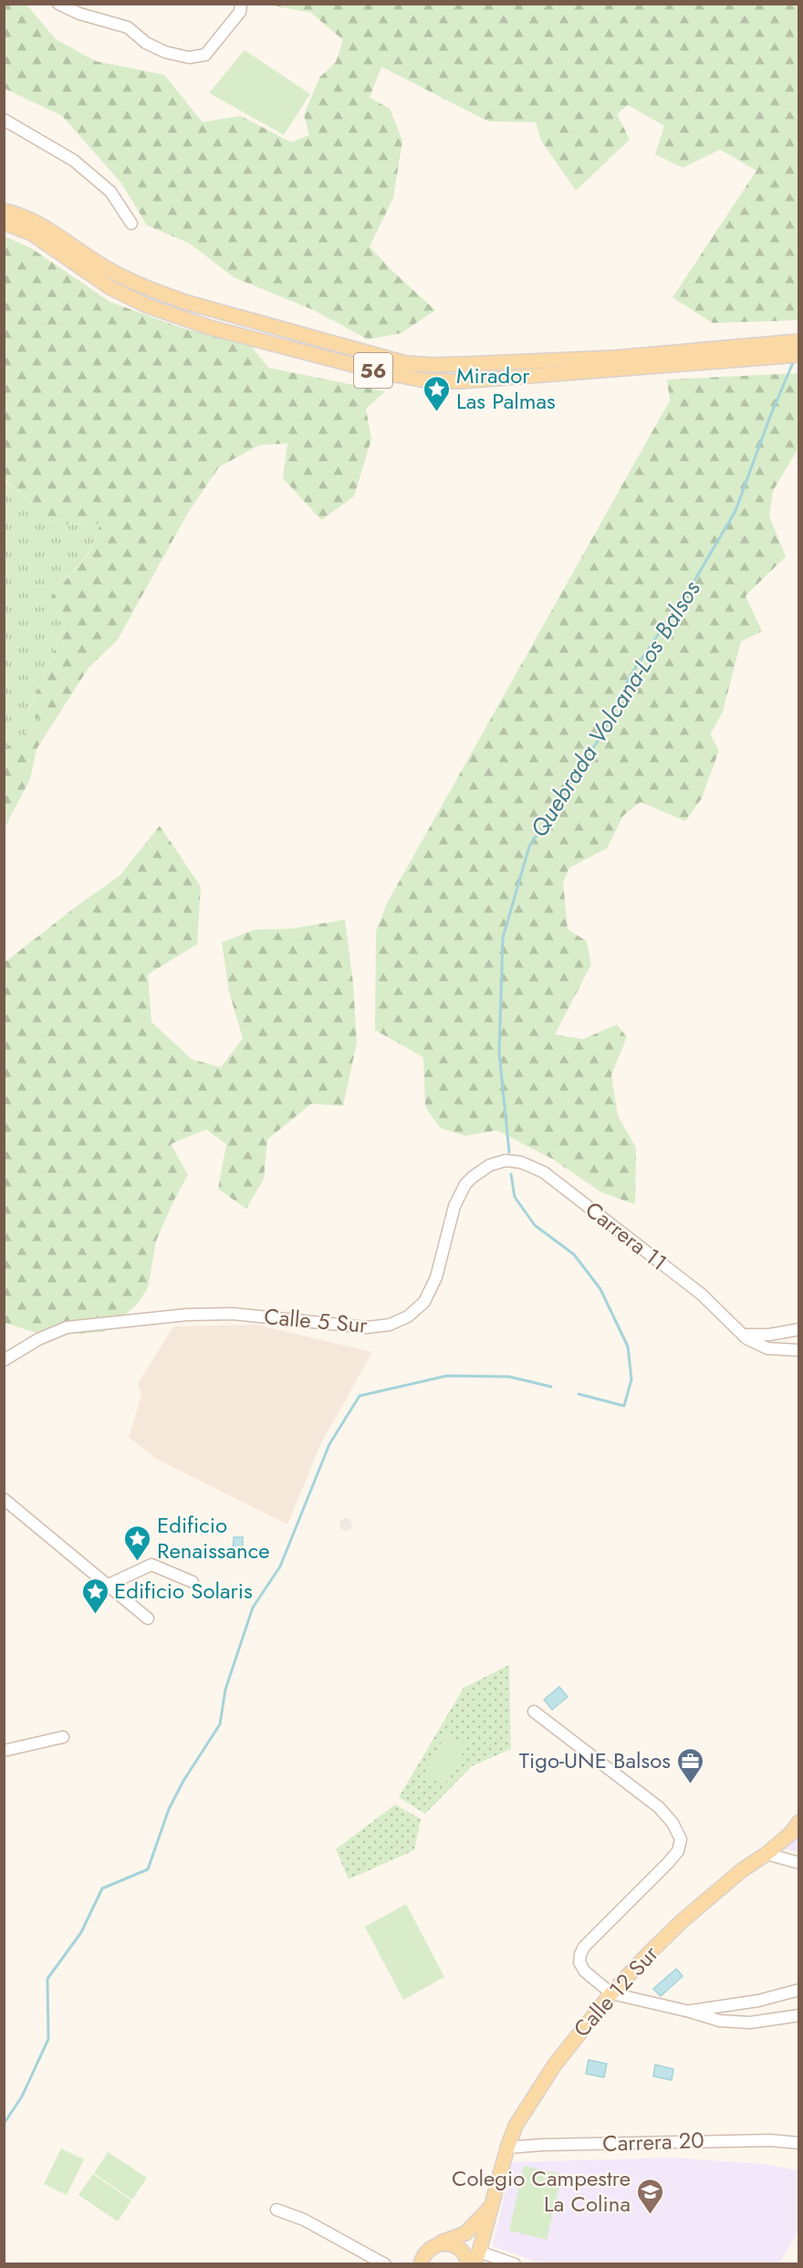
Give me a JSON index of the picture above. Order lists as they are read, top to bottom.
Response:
{
  "streets": {
    "main road": ["56", "Calle 12 Sur"],
    "street": ["Carrera 11", "Calle 5 Sur", "Carrera 20"]
  },
  "crossings": [
    ["Carrera 11", "Calle 5 Sur"],
    ["Calle 12 Sur", "Carrera 20"]
  ],
  "water": ["Quebrada Volcana-Los Balsos"],
  "places": {
    "place": ["Mirador Las Palmas", "Edificio Renaissance", "Edificio Solaris"],
    "office": ["Tigo-UNE Balsos"],
    "school or university": ["Colegio Campestre La Colina"]
  }
}
